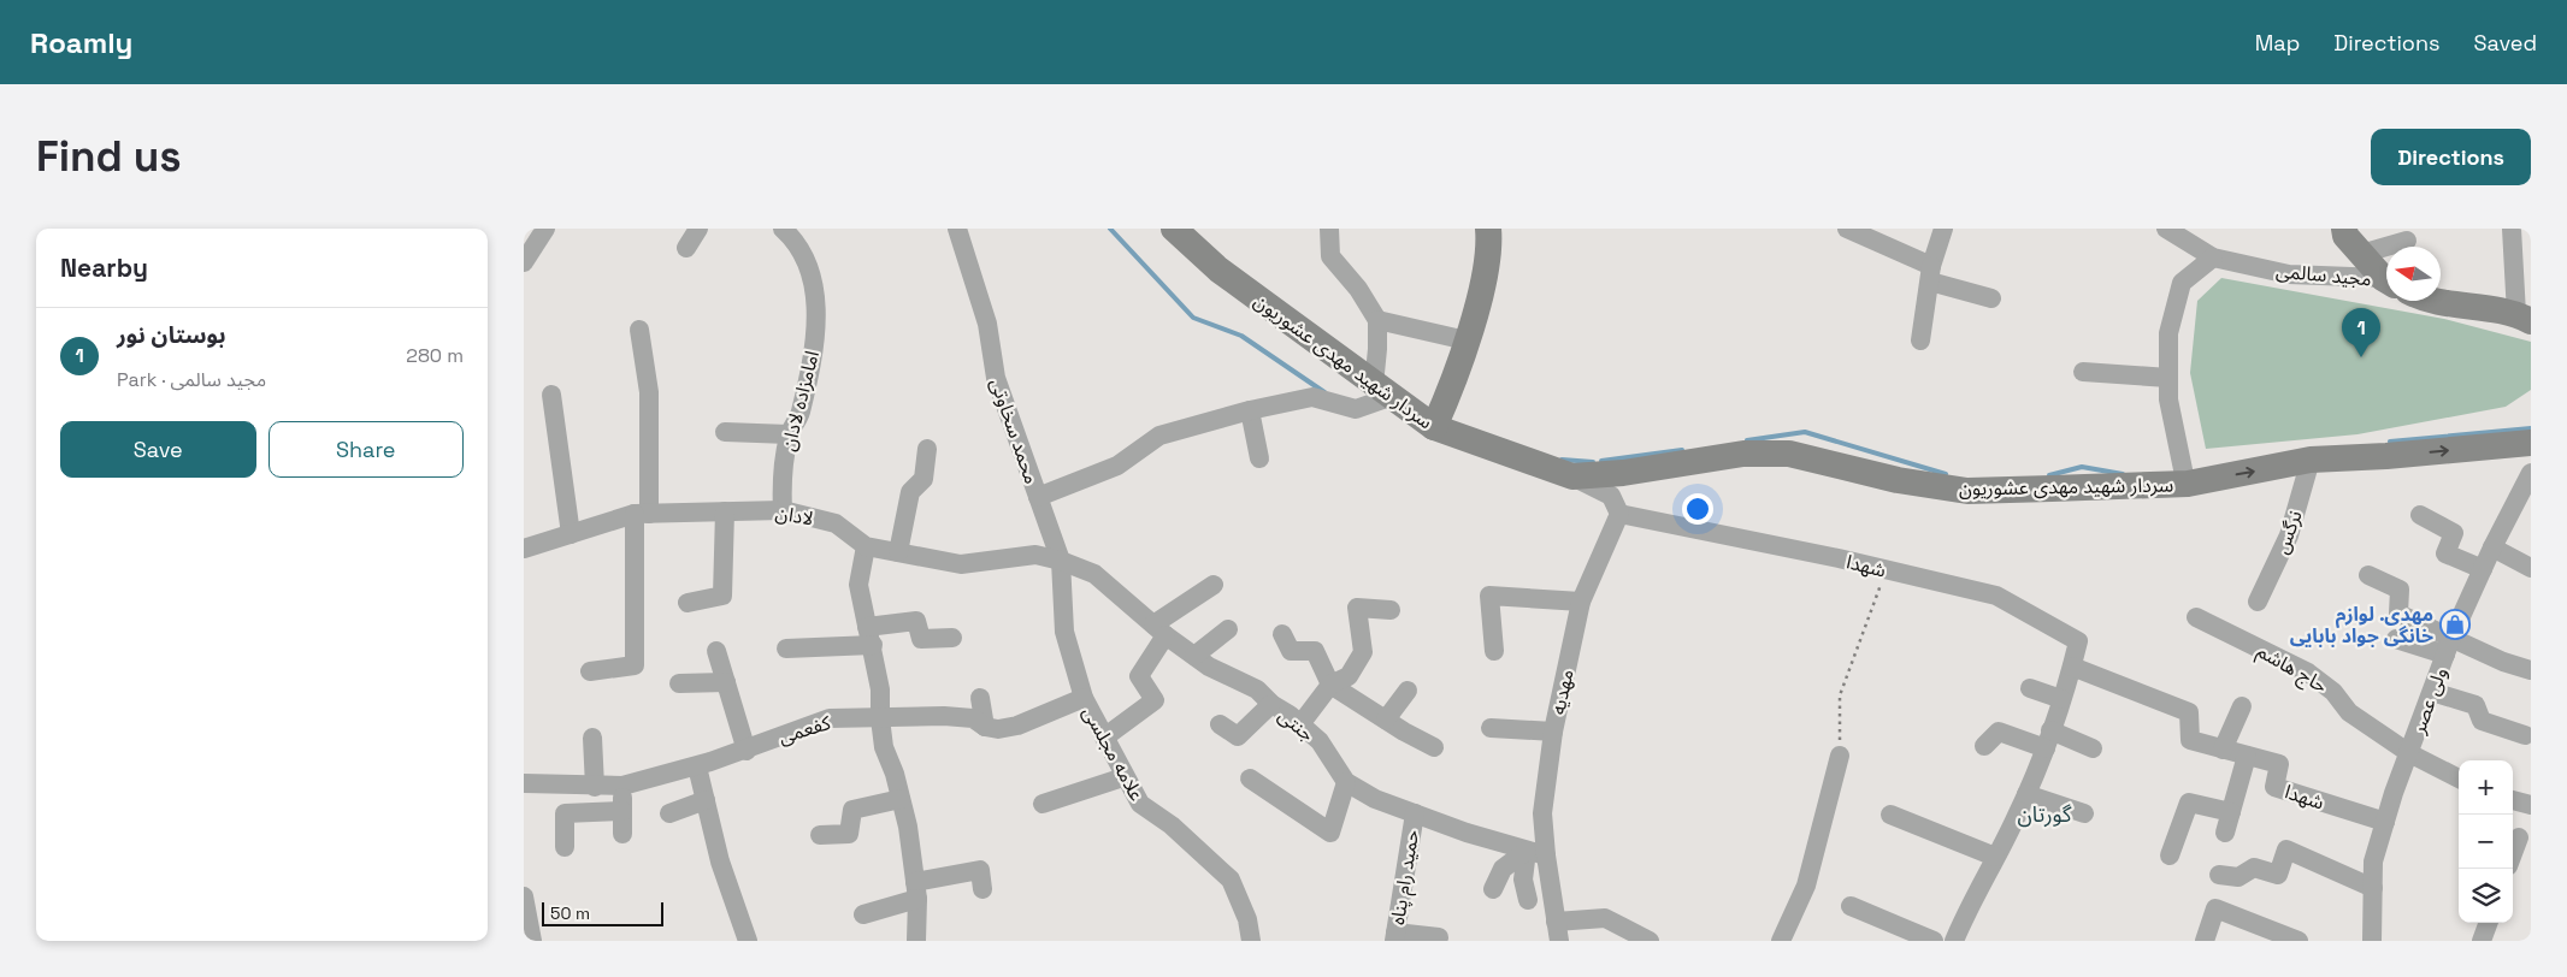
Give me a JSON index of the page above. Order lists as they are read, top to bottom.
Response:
{
  "streets": {
    "street": [
      "مجید سالمی",
      "سردار شهید مهدی عشوریون",
      "امامزاده لادان",
      "محمد سخاوتی",
      "لادان",
      "نرگس",
      "شهدا",
      "حاج هاشم",
      "مهدیه",
      "ولی عصر",
      "جنتی",
      "کفعمی",
      "علامه مجلسی",
      "حمید رام پناه"
    ]
  },
  "crossings": [
    ["سردار شهید مهدی عشوریون", "نرگس"],
    ["امامزاده لادان", "لادان"],
    ["محمد سخاوتی", "لادان"],
    ["محمد سخاوتی", "جنتی"],
    ["محمد سخاوتی", "علامه مجلسی"],
    ["لادان", "جنتی"],
    ["لادان", "علامه مجلسی"],
    ["شهدا", "مهدیه"],
    ["شهدا", "ولی عصر"],
    ["حاج هاشم", "ولی عصر"],
    ["مهدیه", "جنتی"],
    ["جنتی", "علامه مجلسی"],
    ["جنتی", "حمید رام پناه"],
    ["کفعمی", "علامه مجلسی"]
  ],
  "districts": ["گورتان"],
  "places": {
    "shop": ["مهدی. لوازم خانگی جواد بابایی"]
  },
  "scale_bar": "50 m",
  "north": "left",
  "page": {
    "header": "Roamly",
    "nav": ["Map", "Directions", "Saved"],
    "buttons": [
      "Directions",
      ["Save", "Share"]
    ],
    "title": "Find us",
    "heading": "Nearby",
    "list": [
      {
        "mark": "1",
        "name": "بوستان نور",
        "note": "Park · مجید سالمی",
        "value": "280 m"
      }
    ],
    "pins": "1",
    "map_buttons": ["+", "−"],
    "scale": "50 m"
  }
}
